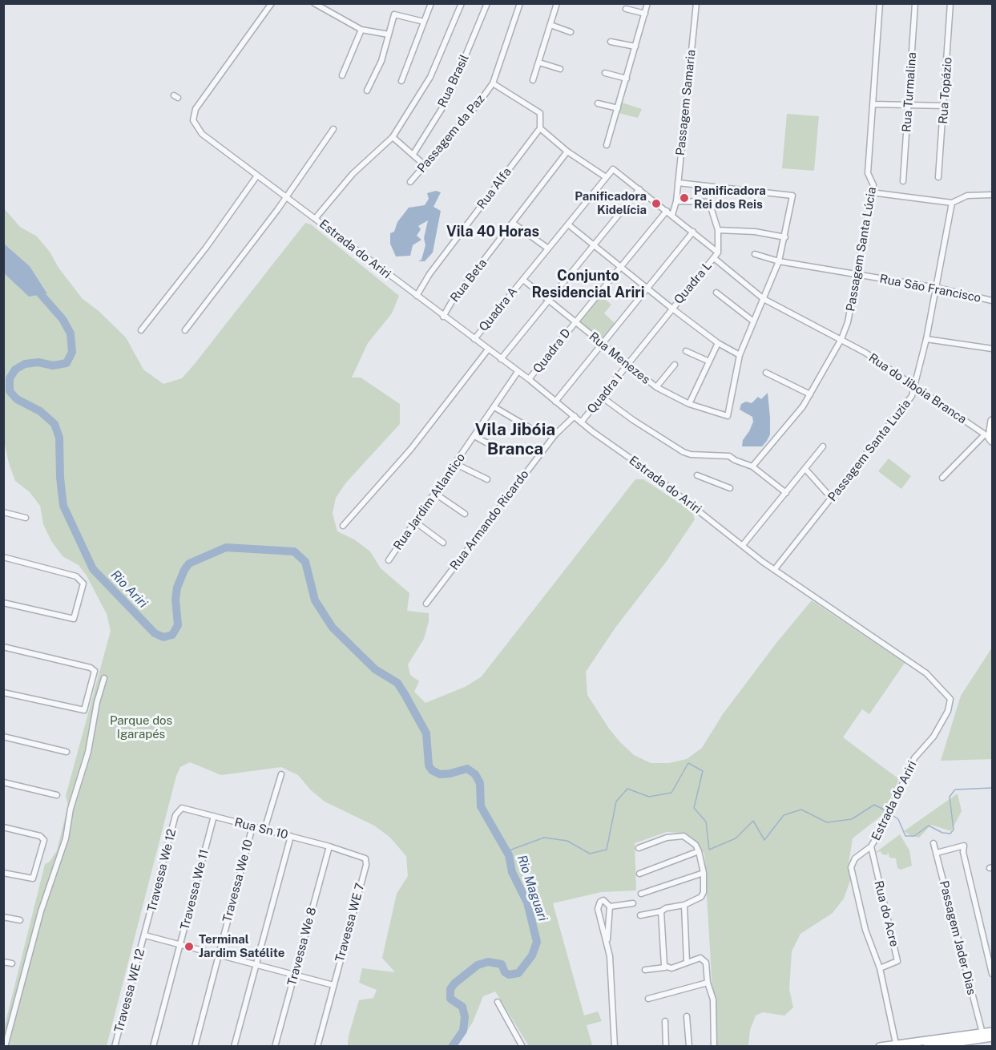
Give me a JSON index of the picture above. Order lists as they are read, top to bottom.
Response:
{
  "streets": {
    "street": [
      "Rua Brasil",
      "Rua Topázio",
      "Rua Turmalina",
      "Passagem Samaria",
      "Passagem da Paz",
      "Rua Alfa",
      "Estrada do Ariri",
      "Passagem Santa Lúcia",
      "Rua Beta",
      "Quadra L",
      "Rua São Francisco",
      "Quadra A",
      "Quadra D",
      "Rua Menezes",
      "Rua do Jiboia Branca",
      "Quadra I",
      "Passagem Santa Luzia",
      "Rua Jardim Atlantico",
      "Rua Armando Ricardo",
      "Rua Sn 10",
      "Travessa We 12",
      "Travessa We 10",
      "Travessa We 11",
      "Rua do Acre",
      "Travessa WE 7",
      "Passagem Jader Dias",
      "Travessa We 8",
      "Travessa WE 12"
    ]
  },
  "crossings": [
    ["Rua Alfa", "Estrada do Ariri"],
    ["Estrada do Ariri", "Rua Beta"],
    ["Estrada do Ariri", "Quadra A"],
    ["Estrada do Ariri", "Quadra D"],
    ["Estrada do Ariri", "Quadra I"],
    ["Estrada do Ariri", "Passagem Santa Luzia"],
    ["Estrada do Ariri", "Rua Jardim Atlantico"],
    ["Estrada do Ariri", "Rua Armando Ricardo"],
    ["Estrada do Ariri", "Rua do Acre"],
    ["Passagem Santa Lúcia", "Rua São Francisco"],
    ["Passagem Santa Lúcia", "Rua do Jiboia Branca"],
    ["Quadra L", "Rua Menezes"],
    ["Quadra L", "Rua do Jiboia Branca"],
    ["Quadra L", "Quadra I"],
    ["Rua São Francisco", "Passagem Santa Luzia"],
    ["Quadra A", "Rua Menezes"],
    ["Quadra D", "Rua Menezes"],
    ["Rua Menezes", "Quadra I"],
    ["Rua do Jiboia Branca", "Passagem Santa Luzia"],
    ["Rua Sn 10", "Travessa We 12"],
    ["Rua Sn 10", "Travessa We 10"],
    ["Rua Sn 10", "Travessa We 11"],
    ["Rua Sn 10", "Travessa WE 7"],
    ["Rua Sn 10", "Travessa We 8"],
    ["Travessa We 12", "Travessa WE 12"]
  ],
  "districts": ["Vila 40 Horas", "Conjunto Residencial Ariri", "Vila Jibóia Branca"],
  "water": ["Rio Ariri", "Rio Maguari"],
  "parks": ["Parque dos Igarapés"],
  "places": ["Panificadora Rei dos Reis", "Panificadora Kidelícia", "Terminal Jardim Satélite"]
}
